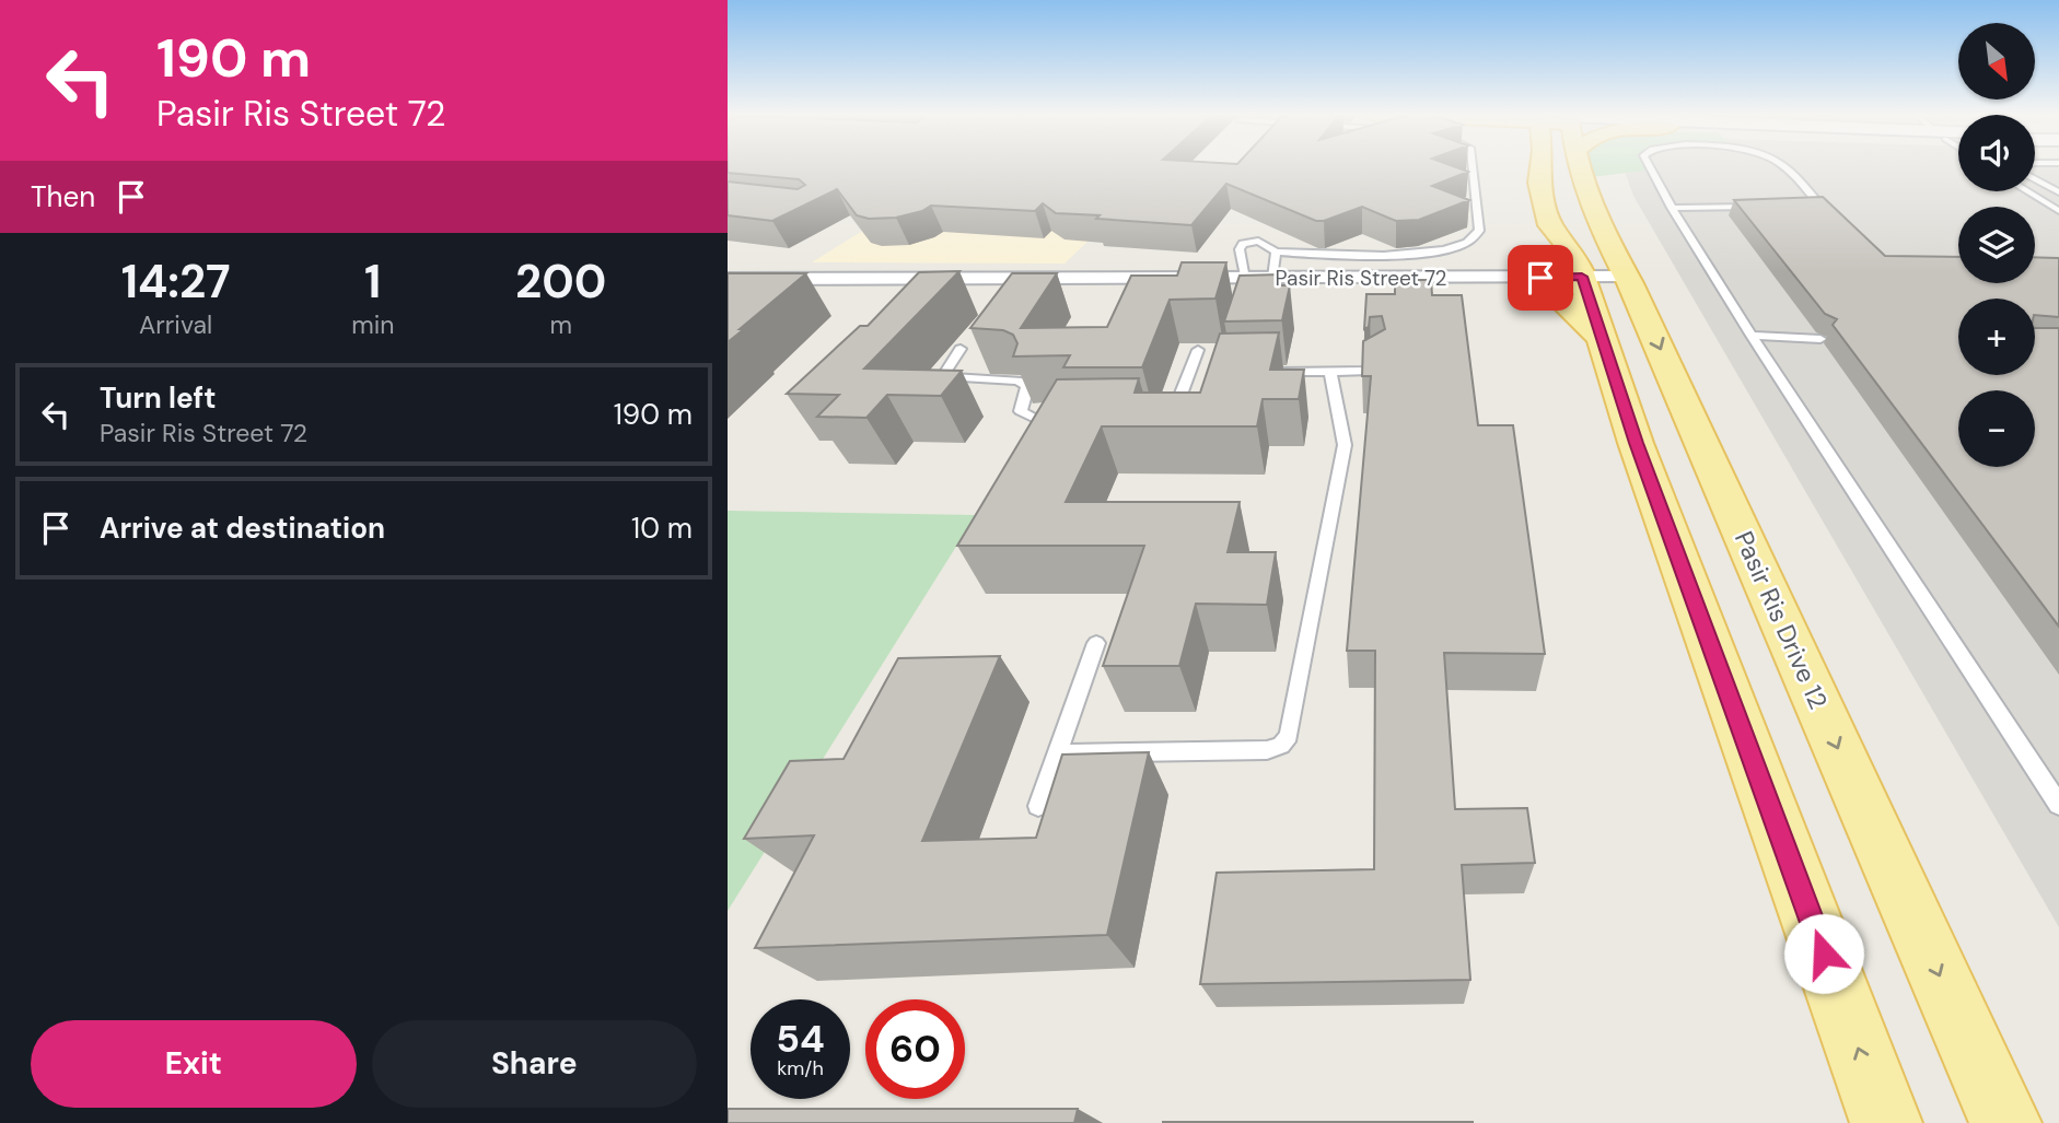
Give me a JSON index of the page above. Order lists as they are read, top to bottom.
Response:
{
  "streets": {
    "main road": ["Pasir Ris Drive 12"],
    "street": ["Pasir Ris Street 72"]
  },
  "crossings": [
    ["Pasir Ris Street 72", "Pasir Ris Drive 12"]
  ],
  "north": "bottom right",
  "page": {
    "turn": ["190 m", "Pasir Ris Street 72"],
    "map_buttons": ["+", "−"],
    "then": "Then",
    "eta": [
      "14:27",
      "Arrival",
      "1",
      "min",
      "200",
      "m"
    ],
    "list": [
      {
        "name": "Turn left",
        "note": "Pasir Ris Street 72",
        "value": "190 m"
      },
      {
        "name": "Arrive at destination",
        "value": "10 m"
      }
    ],
    "speed": "54 km/h",
    "limit": "60",
    "buttons": ["Exit", "Share"]
  }
}
